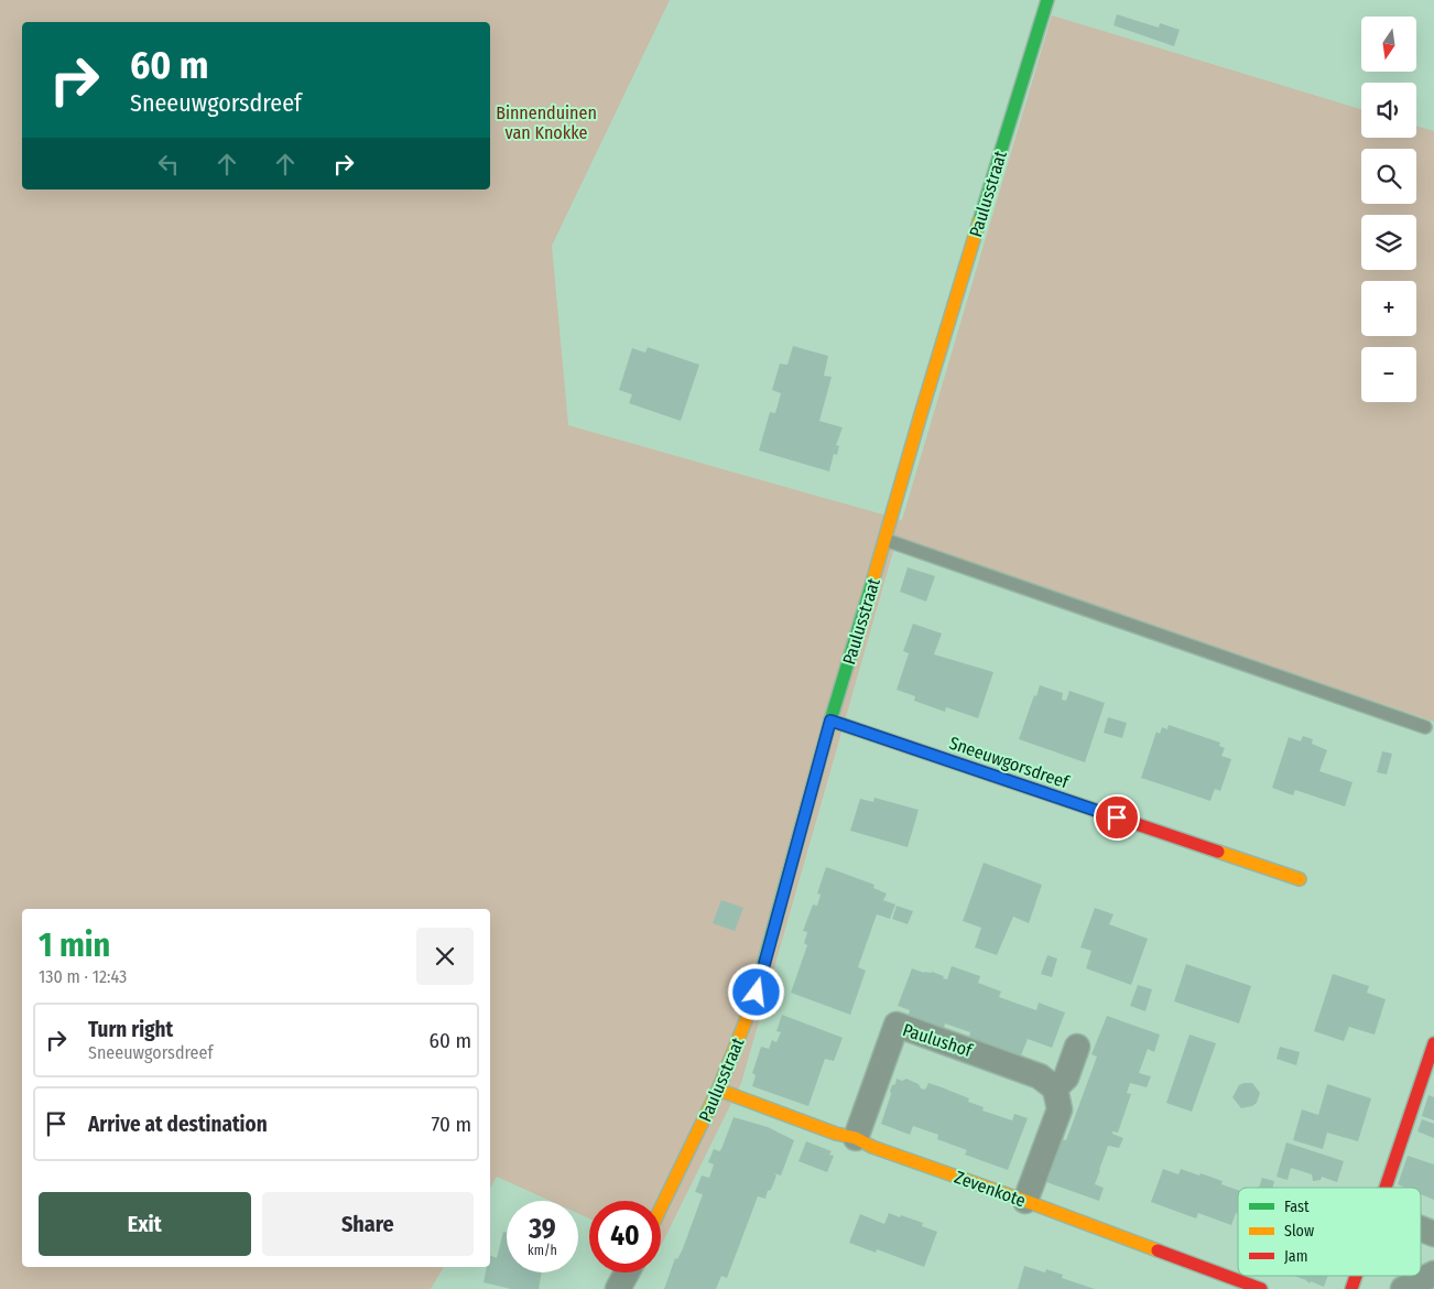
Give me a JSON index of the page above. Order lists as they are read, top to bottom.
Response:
{
  "streets": {
    "street": [
      "Paulusstraat",
      "Sneeuwgorsdreef",
      "Paulushof",
      "Zevenkote"
    ]
  },
  "crossings": [
    ["Paulusstraat", "Sneeuwgorsdreef"],
    ["Paulusstraat", "Zevenkote"],
    ["Paulushof", "Zevenkote"]
  ],
  "parks": ["Binnenduinen van Knokke"],
  "legend": ["Fast", "Slow", "Jam"],
  "north": "bottom",
  "page": {
    "map_buttons": ["+", "−"],
    "turn": ["60 m", "Sneeuwgorsdreef"],
    "heading": ["1 min", "130 m · 12:43"],
    "list": [
      {
        "name": "Turn right",
        "note": "Sneeuwgorsdreef",
        "value": "60 m"
      },
      {
        "name": "Arrive at destination",
        "value": "70 m"
      }
    ],
    "buttons": ["Exit", "Share"],
    "speed": "39 km/h",
    "limit": "40"
  }
}
